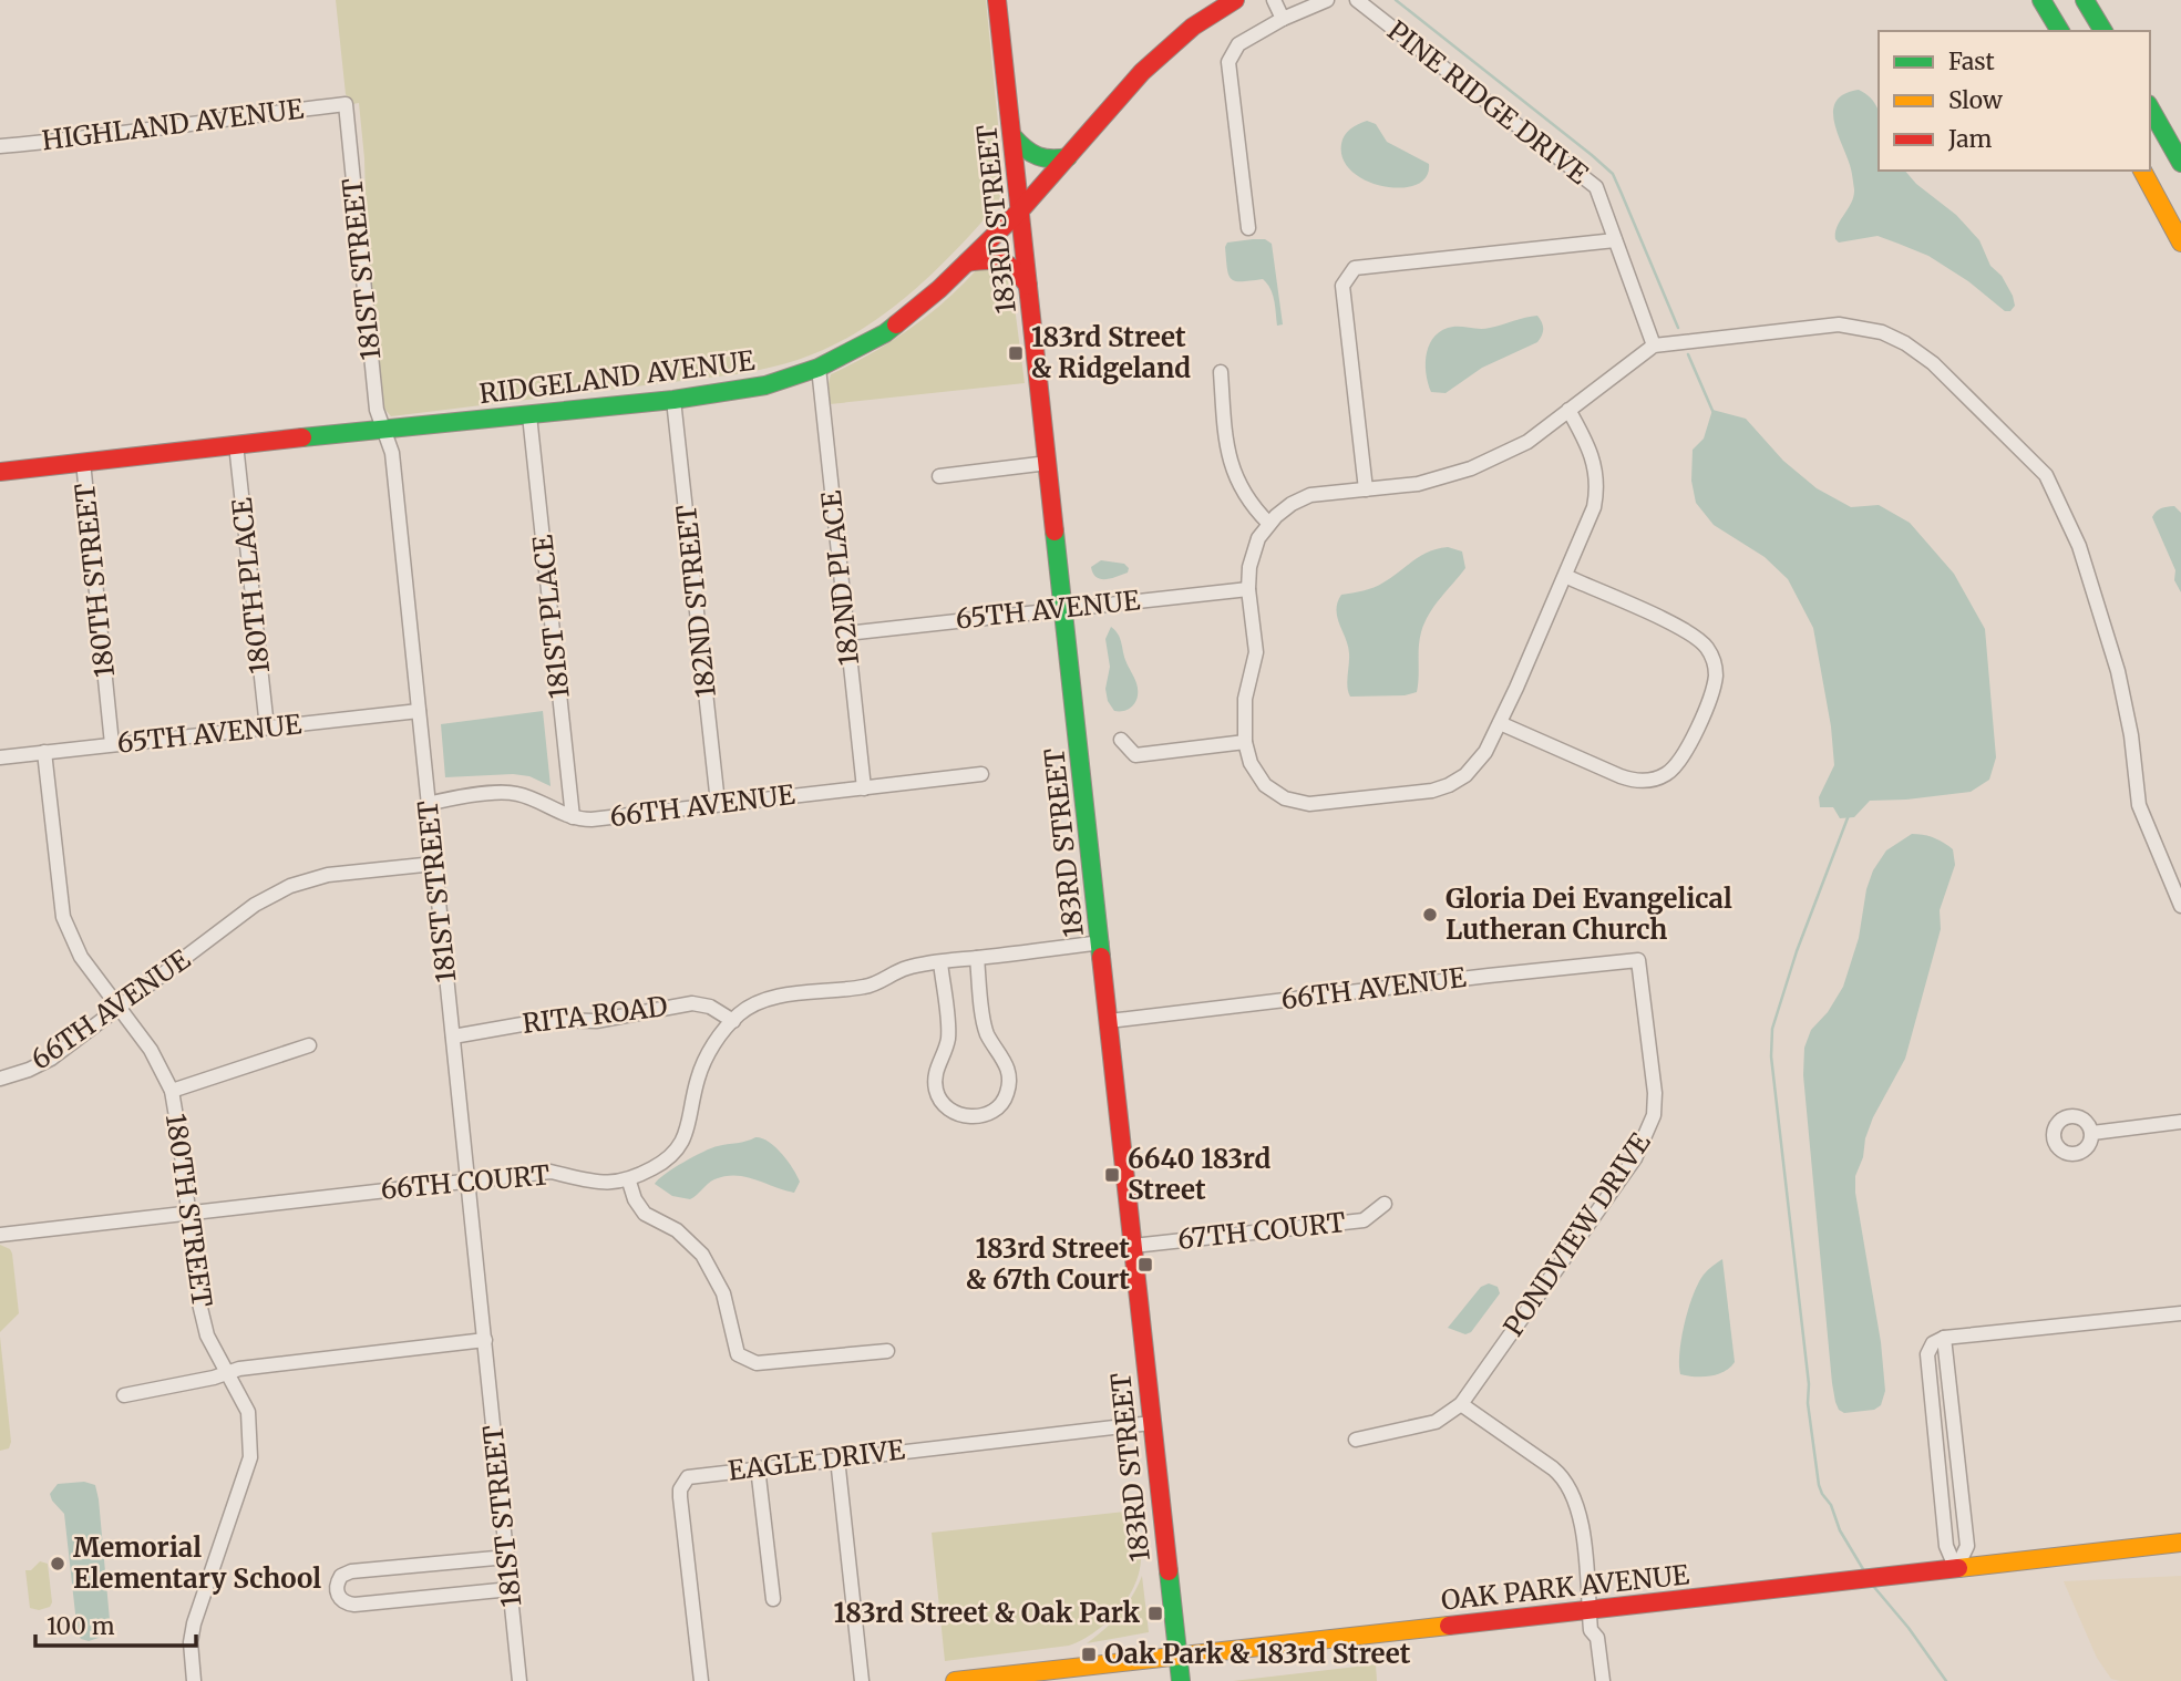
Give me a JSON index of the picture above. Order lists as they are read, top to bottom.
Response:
{
  "streets": {
    "main road": ["183RD STREET", "RIDGELAND AVENUE", "OAK PARK AVENUE"],
    "street": [
      "PINE RIDGE DRIVE",
      "HIGHLAND AVENUE",
      "181ST STREET",
      "182ND PLACE",
      "180TH STREET",
      "180TH PLACE",
      "182ND STREET",
      "65TH AVENUE",
      "181ST PLACE",
      "66TH AVENUE",
      "RITA ROAD",
      "66TH COURT",
      "67TH COURT",
      "PONDVIEW DRIVE",
      "EAGLE DRIVE"
    ]
  },
  "crossings": [
    ["HIGHLAND AVENUE", "181ST STREET"],
    ["183RD STREET", "RIDGELAND AVENUE"],
    ["183RD STREET", "65TH AVENUE"],
    ["183RD STREET", "66TH AVENUE"],
    ["183RD STREET", "66TH COURT"],
    ["183RD STREET", "67TH COURT"],
    ["183RD STREET", "EAGLE DRIVE"],
    ["183RD STREET", "OAK PARK AVENUE"],
    ["181ST STREET", "RIDGELAND AVENUE"],
    ["181ST STREET", "65TH AVENUE"],
    ["181ST STREET", "66TH AVENUE"],
    ["181ST STREET", "RITA ROAD"],
    ["181ST STREET", "66TH COURT"],
    ["RIDGELAND AVENUE", "182ND PLACE"],
    ["RIDGELAND AVENUE", "180TH STREET"],
    ["RIDGELAND AVENUE", "180TH PLACE"],
    ["RIDGELAND AVENUE", "182ND STREET"],
    ["RIDGELAND AVENUE", "181ST PLACE"],
    ["182ND PLACE", "65TH AVENUE"],
    ["182ND PLACE", "66TH AVENUE"],
    ["180TH STREET", "65TH AVENUE"],
    ["180TH STREET", "66TH AVENUE"],
    ["180TH STREET", "66TH COURT"],
    ["180TH PLACE", "65TH AVENUE"],
    ["182ND STREET", "66TH AVENUE"],
    ["181ST PLACE", "66TH AVENUE"],
    ["66TH AVENUE", "PONDVIEW DRIVE"],
    ["RITA ROAD", "66TH COURT"]
  ],
  "places": {
    "transit": [
      "183rd Street & Ridgeland",
      "6640 183rd Street",
      "183rd Street & 67th Court",
      "183rd Street & Oak Park",
      "Oak Park & 183rd Street"
    ],
    "other": ["Gloria Dei Evangelical Lutheran Church", "Memorial Elementary School"]
  },
  "legend": ["Fast", "Slow", "Jam"],
  "scale_bar": "100 m"
}
